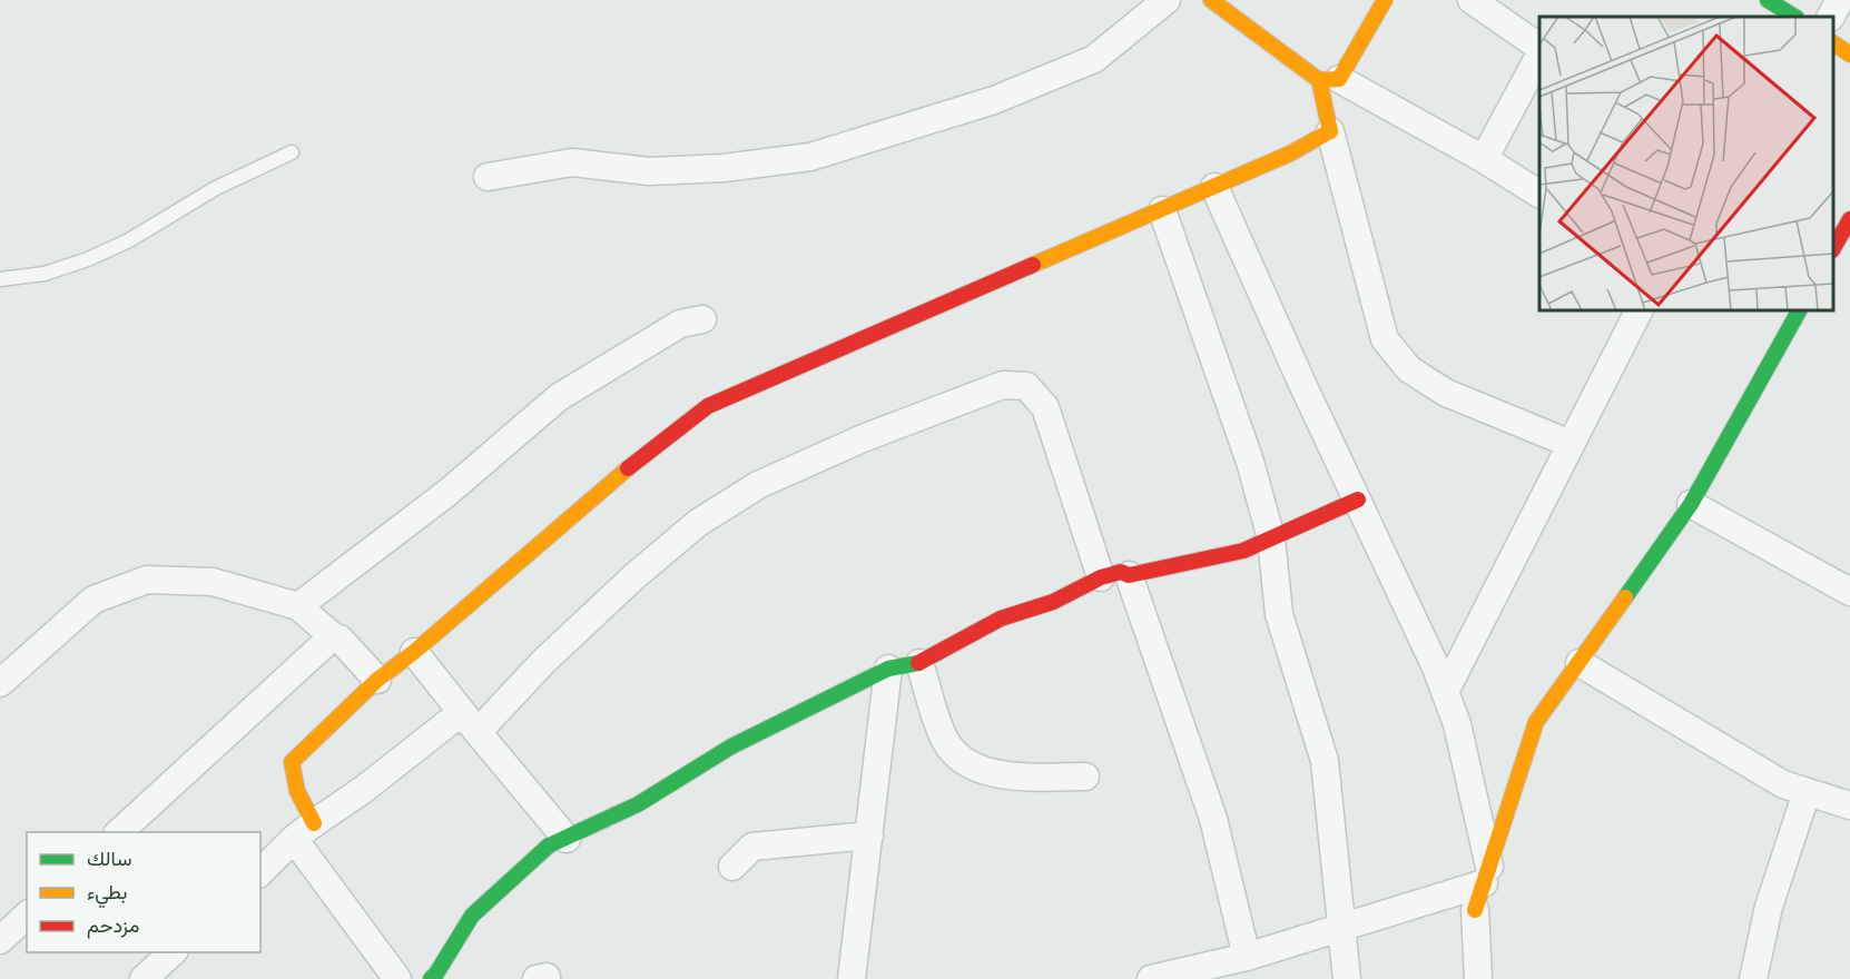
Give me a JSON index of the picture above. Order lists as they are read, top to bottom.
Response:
{
  "legend": ["سالك", "بطيء", "مزدحم"]
}
